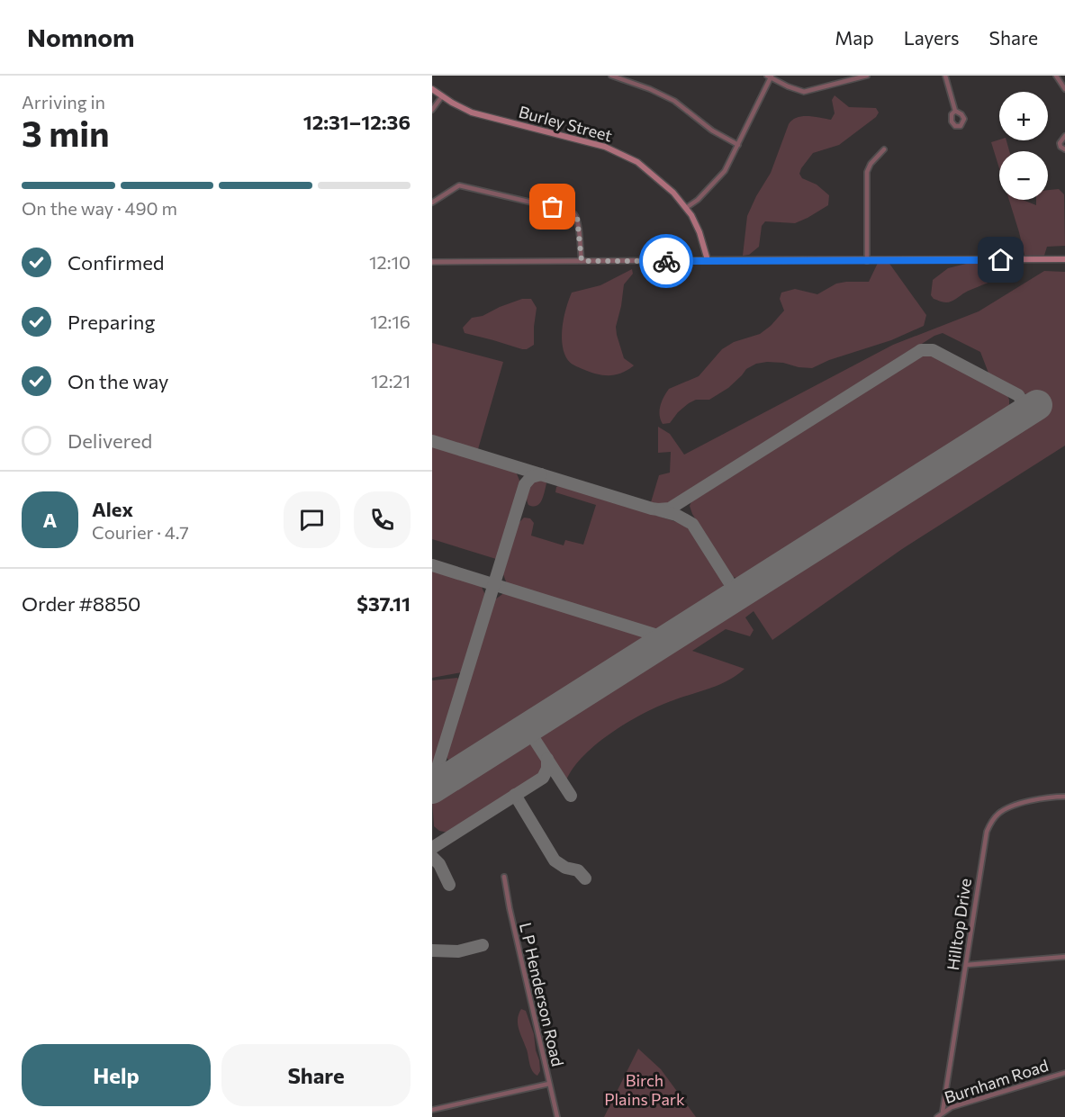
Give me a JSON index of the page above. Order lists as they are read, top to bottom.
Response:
{
  "streets": {
    "main road": ["Burley Street"],
    "street": ["Hilltop Drive", "L P Henderson Road", "Burnham Road"]
  },
  "crossings": [
    ["Hilltop Drive", "Burnham Road"]
  ],
  "parks": ["Birch Plains Park"],
  "page": {
    "header": "Nomnom",
    "nav": ["Map", "Layers", "Share"],
    "heading": ["3 min", "Arriving in", "12:31–12:36"],
    "panel": [
      "Alex",
      "Courier · 4.7",
      "Order #8850",
      "$37.11"
    ],
    "map_buttons": ["+", "−"],
    "bar": "On the way · 490 m",
    "list": [
      ["Confirmed", "12:10"],
      ["Preparing", "12:16"],
      ["On the way", "12:21"],
      "Delivered"
    ],
    "round": "A",
    "buttons": ["Help", "Share"]
  }
}
